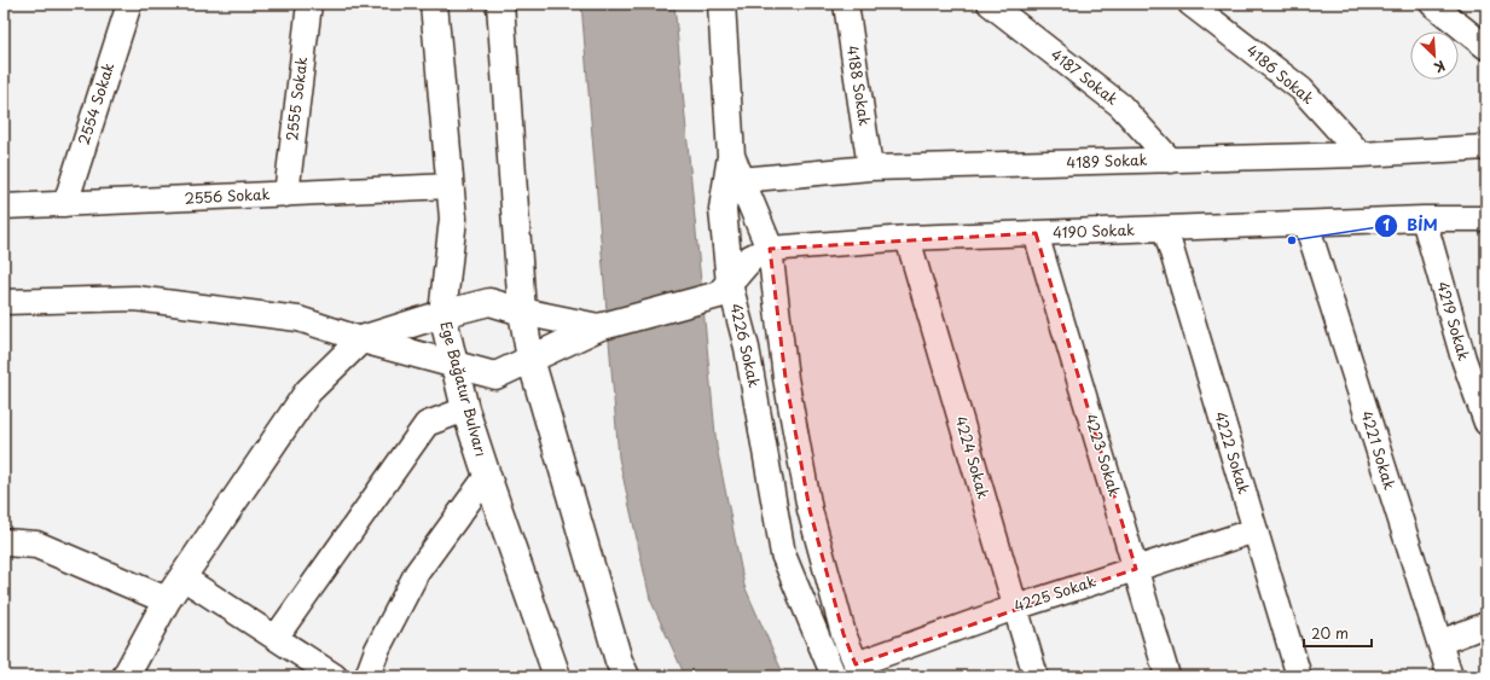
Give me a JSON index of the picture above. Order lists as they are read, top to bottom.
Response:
{
  "streets": {
    "main road": ["4190 Sokak", "4226 Sokak", "Ege Bağatur Bulvarı"],
    "street": [
      "4186 Sokak",
      "4187 Sokak",
      "4188 Sokak",
      "2555 Sokak",
      "2554 Sokak",
      "4189 Sokak",
      "2556 Sokak",
      "4219 Sokak",
      "4221 Sokak",
      "4222 Sokak",
      "4223 Sokak",
      "4224 Sokak",
      "4225 Sokak"
    ]
  },
  "crossings": [
    ["4186 Sokak", "4189 Sokak"],
    ["4187 Sokak", "4189 Sokak"],
    ["4188 Sokak", "4189 Sokak"],
    ["2555 Sokak", "2556 Sokak"],
    ["2554 Sokak", "2556 Sokak"],
    ["4189 Sokak", "4226 Sokak"],
    ["2556 Sokak", "Ege Bağatur Bulvarı"],
    ["4190 Sokak", "4219 Sokak"],
    ["4190 Sokak", "4226 Sokak"],
    ["4190 Sokak", "4221 Sokak"],
    ["4190 Sokak", "4222 Sokak"],
    ["4190 Sokak", "4223 Sokak"],
    ["4190 Sokak", "4224 Sokak"],
    ["4222 Sokak", "4225 Sokak"],
    ["4223 Sokak", "4225 Sokak"],
    ["4224 Sokak", "4225 Sokak"]
  ],
  "places": ["BİM"],
  "scale_bar": "20 m",
  "north": "bottom right"
}
